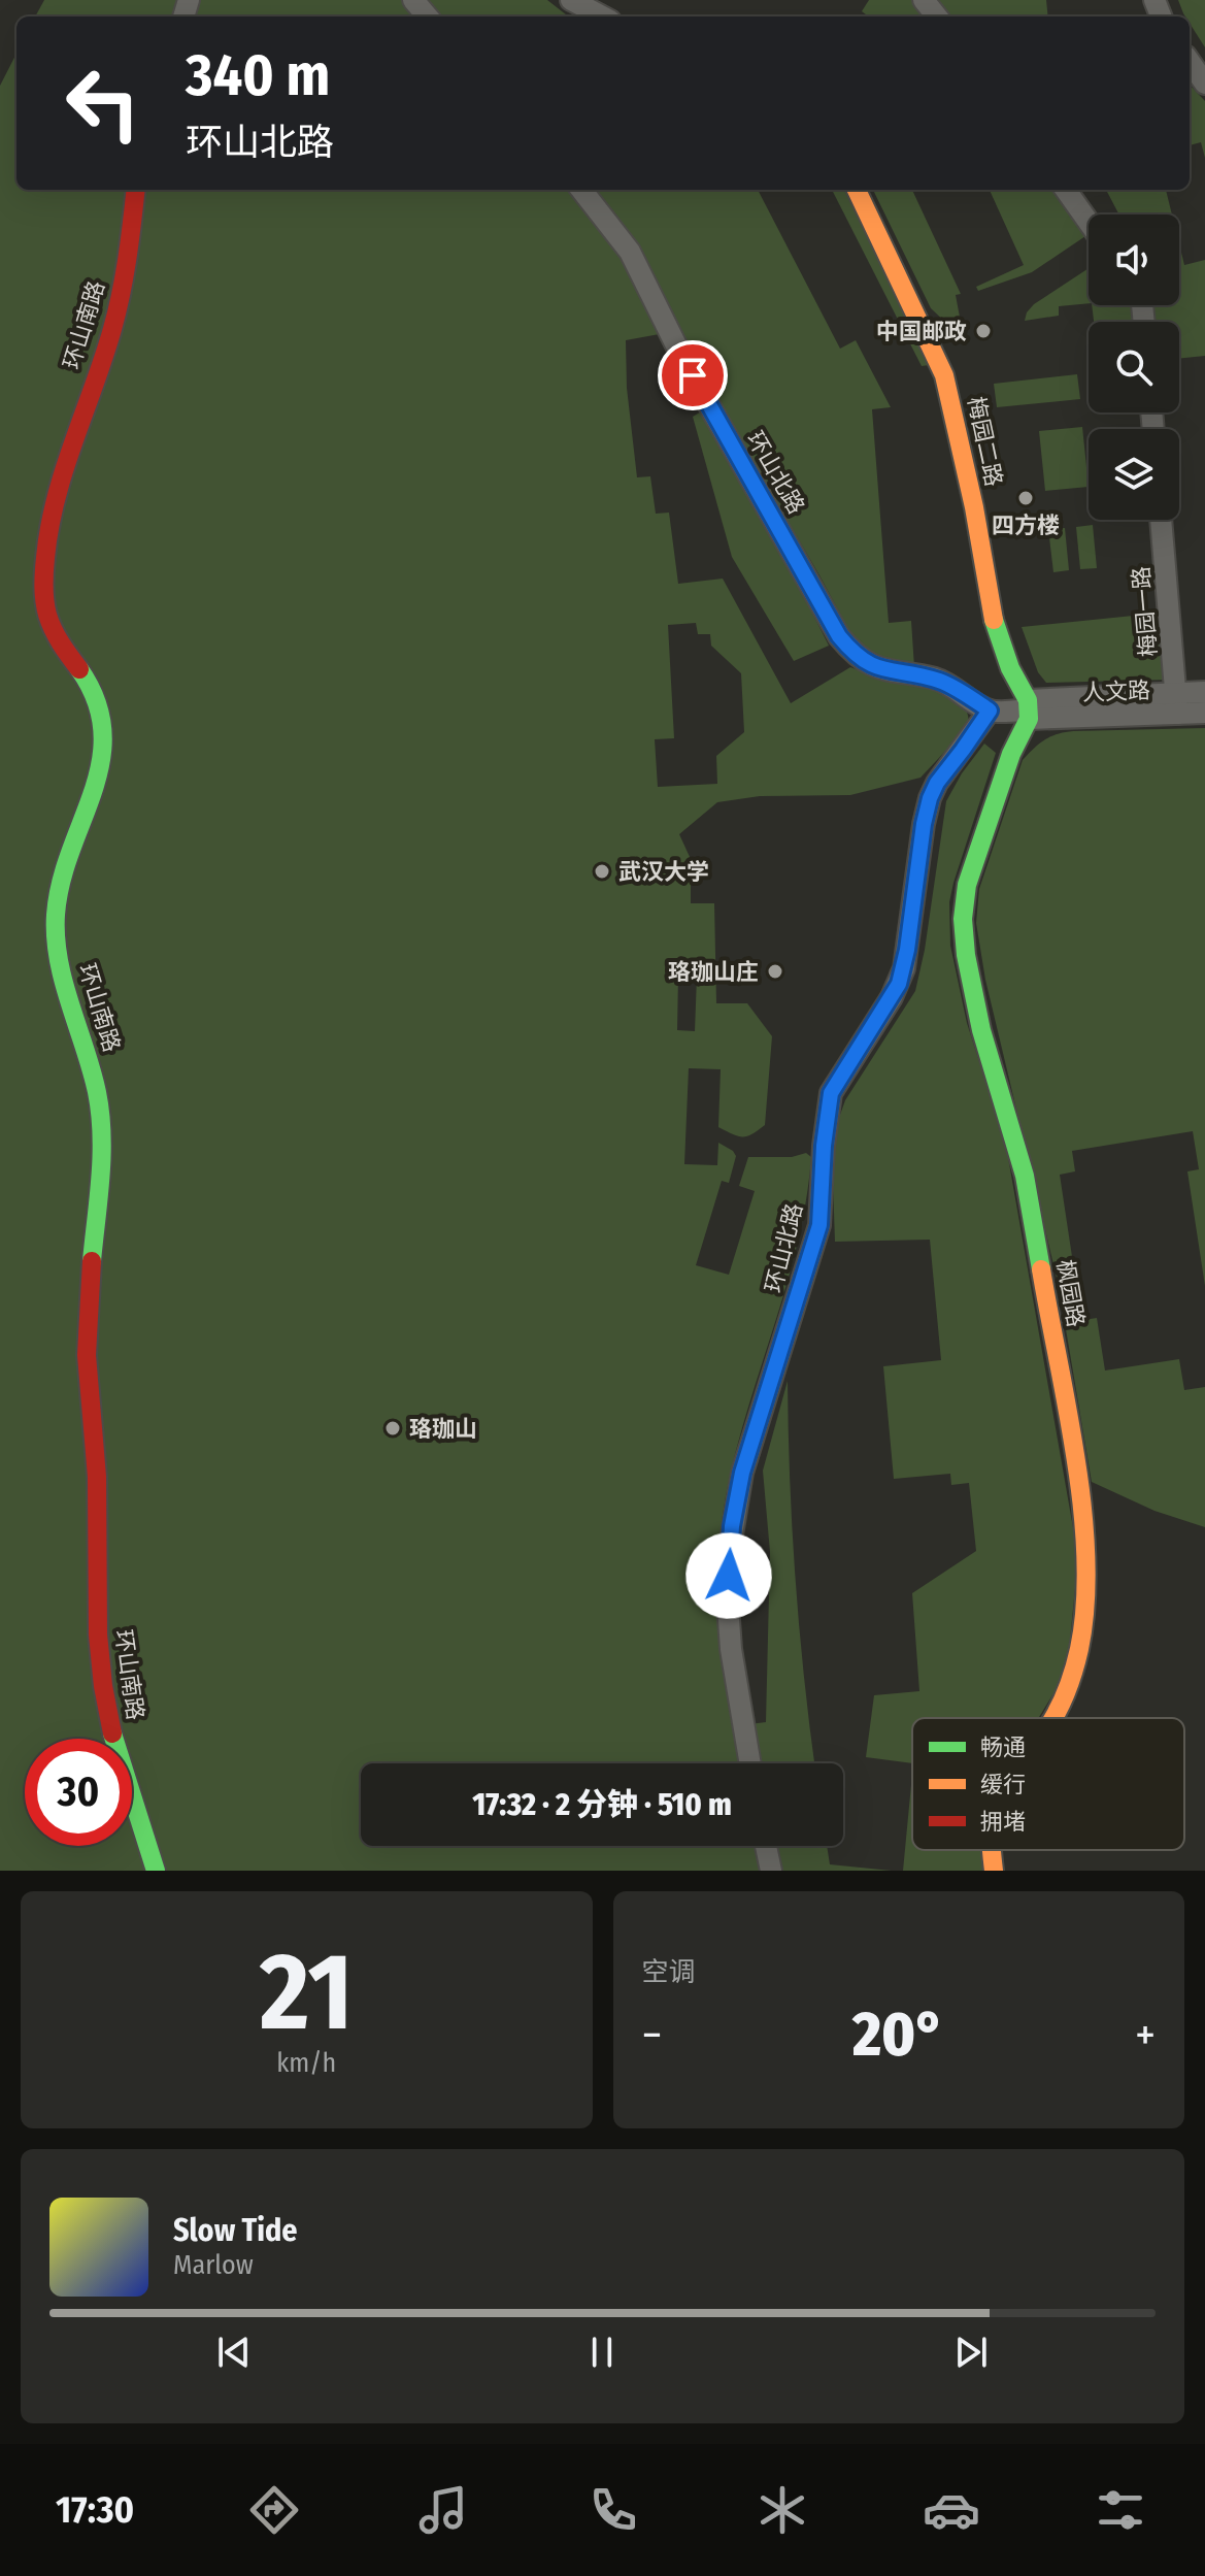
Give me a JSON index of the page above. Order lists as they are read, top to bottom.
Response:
{
  "streets": {
    "street": [
      "环山南路",
      "梅园二路",
      "环山北路",
      "梅园一路",
      "人文路",
      "枫园路"
    ]
  },
  "crossings": [
    ["梅园二路", "人文路"],
    ["梅园二路", "枫园路"],
    ["梅园一路", "人文路"],
    ["人文路", "枫园路"]
  ],
  "places": [
    "中国邮政",
    "四方楼",
    "武汉大学",
    "珞珈山庄",
    "珞珈山"
  ],
  "legend": ["畅通", "缓行", "拥堵"],
  "page": {
    "turn": ["340 m", "环山北路"],
    "limit": "30",
    "trip": "17:32 · 2 分钟 · 510 m",
    "tile": [
      ["21", "km/h"],
      "空调"
    ],
    "heat": ["−", "20°", "+"],
    "song": ["Slow Tide", "Marlow"],
    "tabs": "17:30"
  }
}
